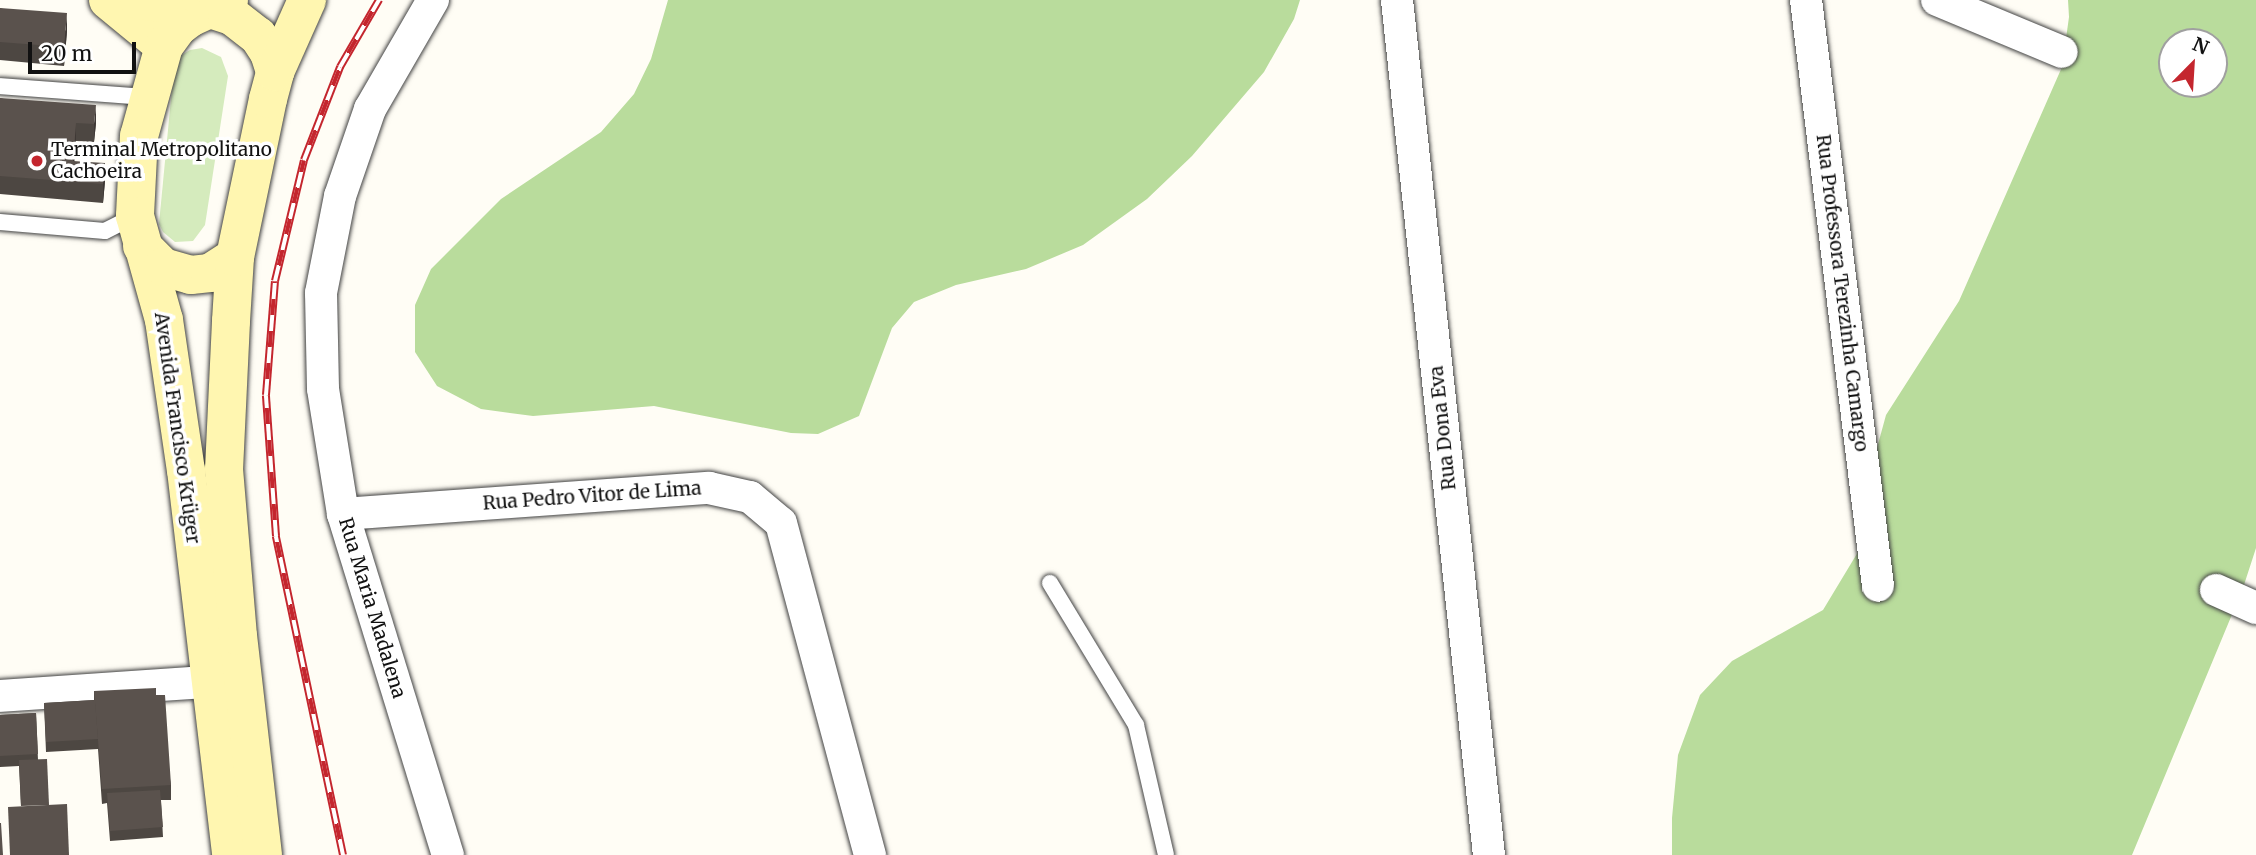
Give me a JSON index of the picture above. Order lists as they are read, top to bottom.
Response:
{
  "streets": {
    "main road": ["Avenida Francisco Krüger"],
    "street": [
      "Rua Professora Terezinha Camargo",
      "Rua Dona Eva",
      "Rua Pedro Vitor de Lima",
      "Rua Maria Madalena"
    ]
  },
  "crossings": [
    ["Rua Pedro Vitor de Lima", "Rua Maria Madalena"]
  ],
  "places": ["Terminal Metropolitano Cachoeira"],
  "scale_bar": "20 m",
  "north": "top right"
}
